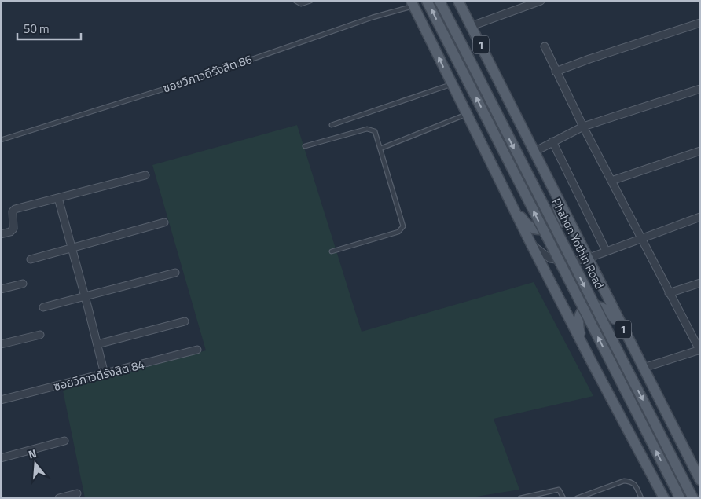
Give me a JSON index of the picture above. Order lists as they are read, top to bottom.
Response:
{
  "streets": {
    "main road": ["1", "Phahon Yothin Road"],
    "street": ["ซอยวิภาวดีรังสิต 84"],
    "lane": ["ซอยวิภาวดีรังสิต 86"]
  },
  "scale_bar": "50 m",
  "north": "top"
}
